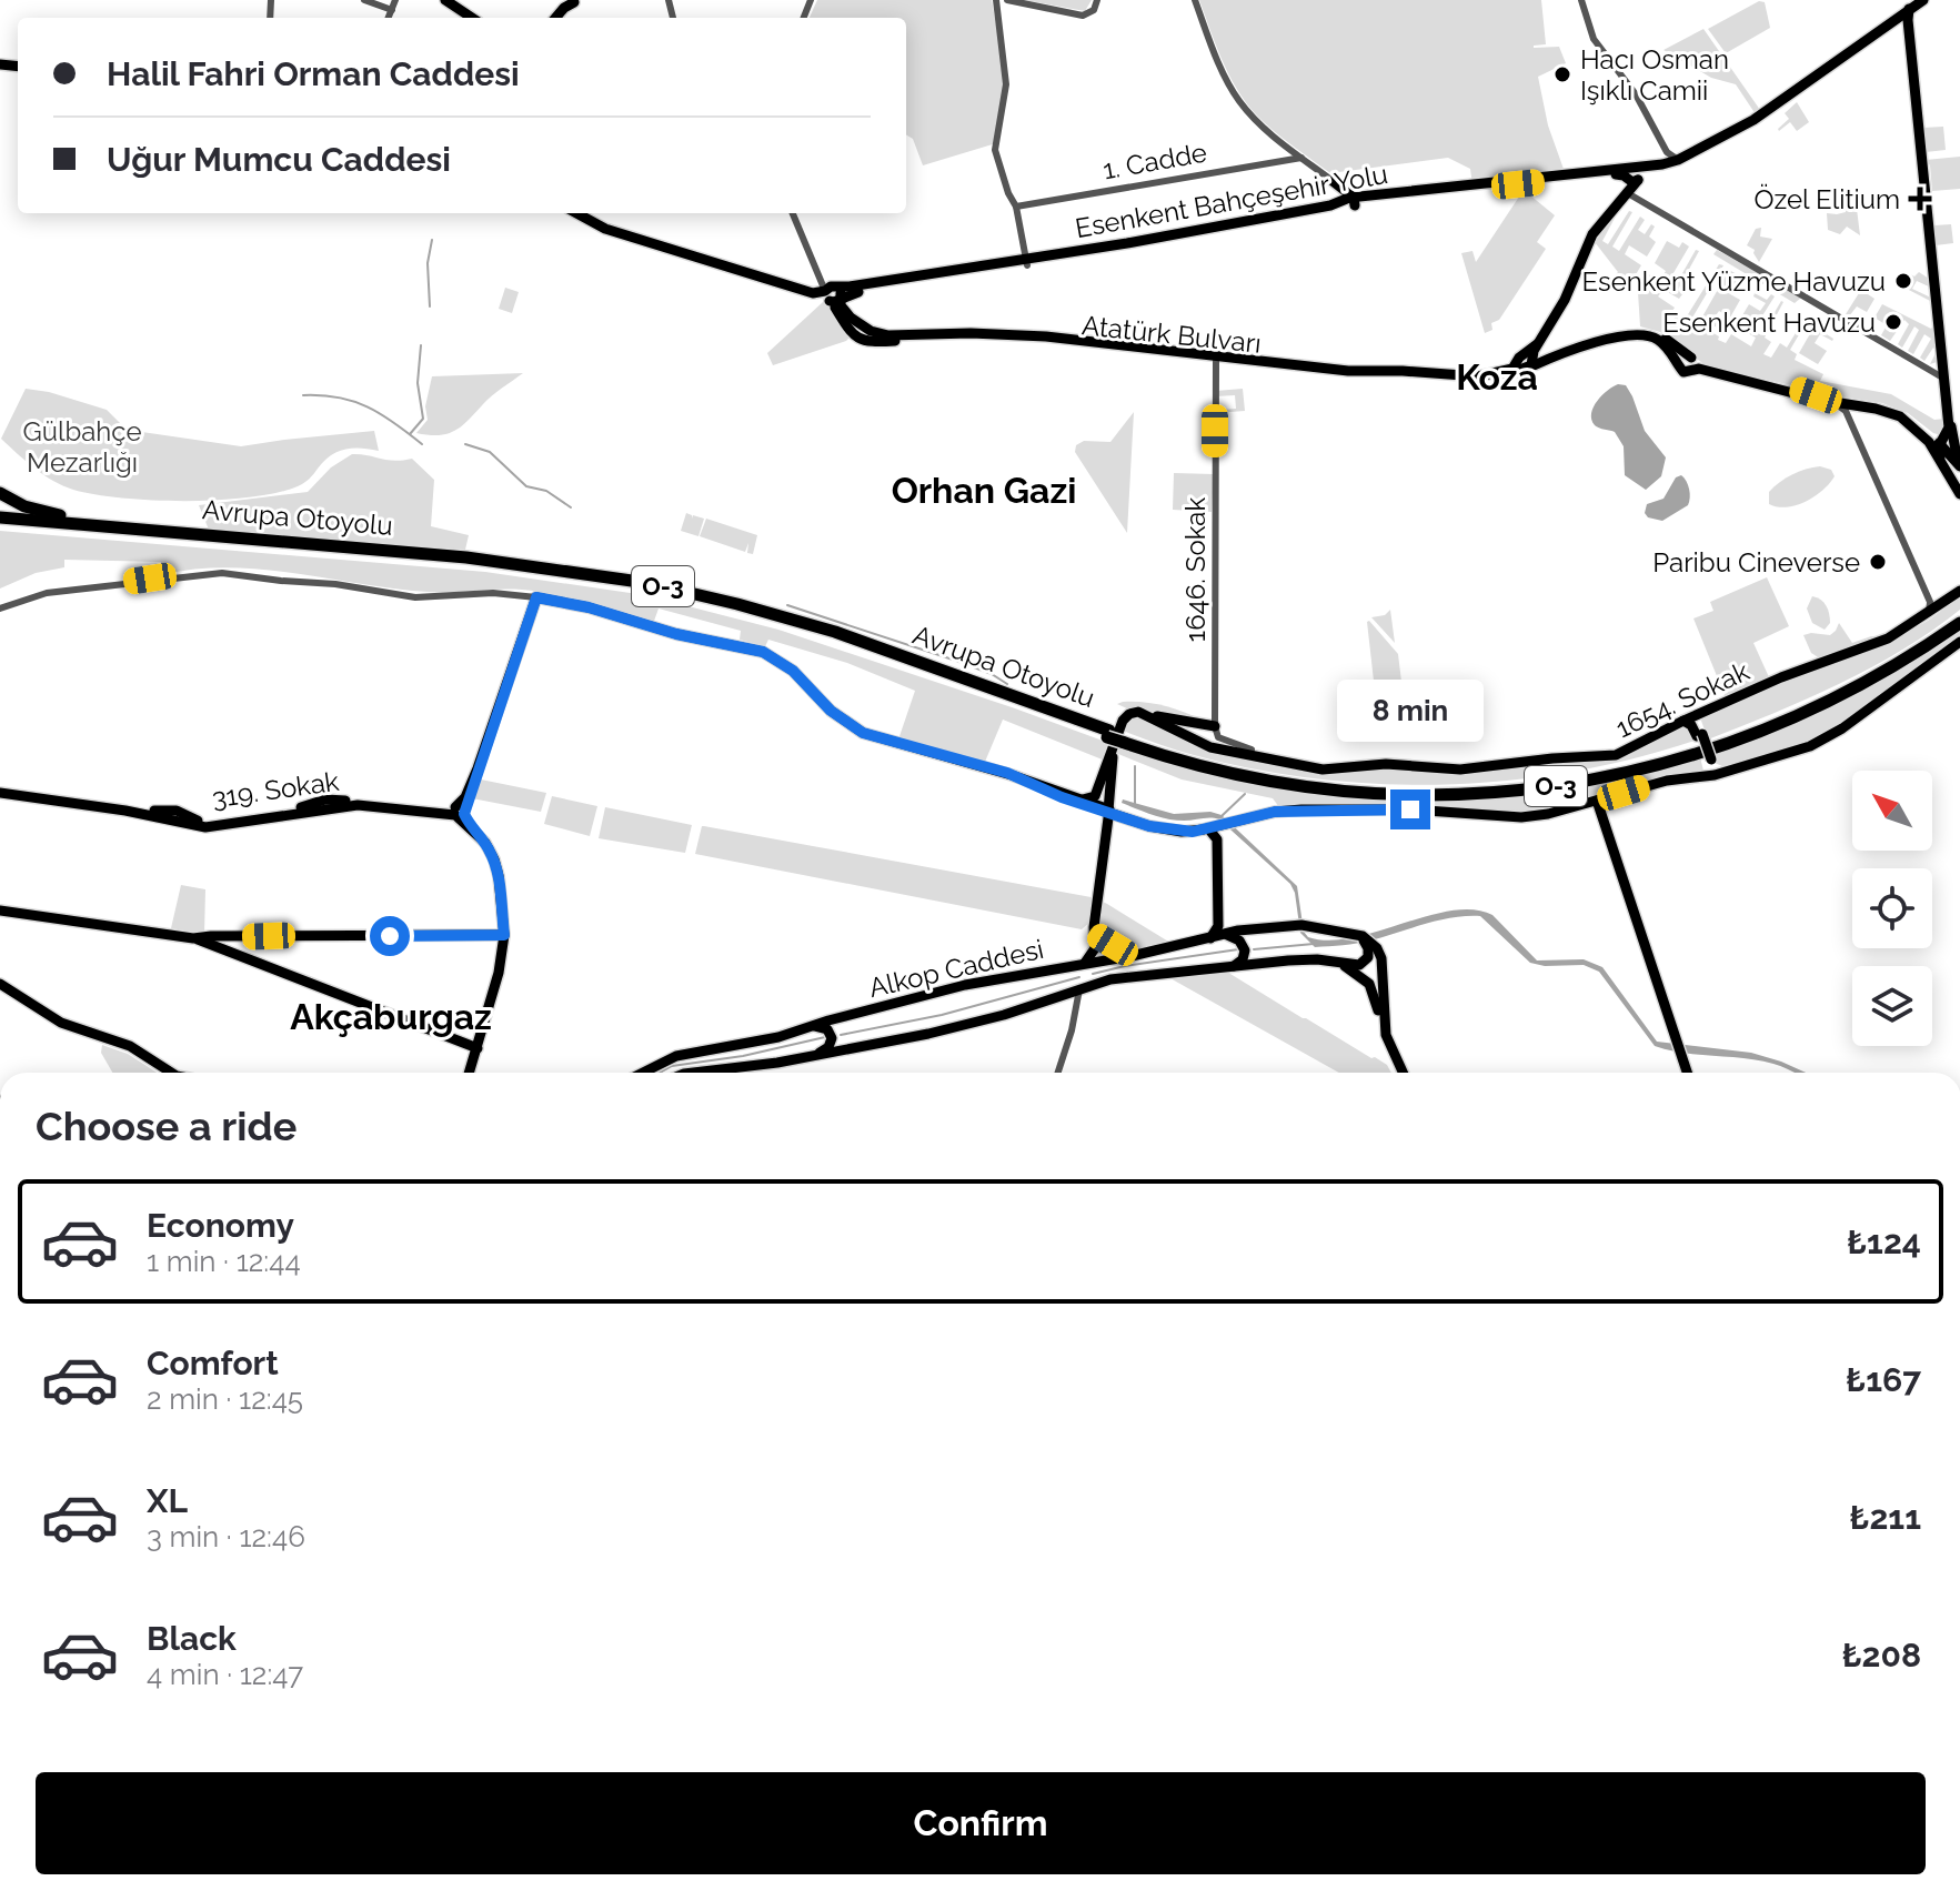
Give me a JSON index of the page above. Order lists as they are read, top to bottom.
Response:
{
  "streets": {
    "highway": ["Avrupa Otoyolu", "O-3"],
    "main road": [
      "Esenkent Bahçeşehir Yolu",
      "Atatürk Bulvarı",
      "1654. Sokak",
      "319. Sokak",
      "Alkop Caddesi"
    ],
    "street": ["1. Cadde", "1646. Sokak"]
  },
  "crossings": [
    ["Esenkent Bahçeşehir Yolu", "Atatürk Bulvarı"],
    ["Atatürk Bulvarı", "1646. Sokak"]
  ],
  "districts": ["Koza", "Orhan Gazi", "Akçaburgaz"],
  "parks": ["Gülbahçe Mezarlığı"],
  "places": {
    "other": [
      "Hacı Osman Işıklı Camii",
      "Esenkent Yüzme Havuzu",
      "Esenkent Havuzu",
      "Paribu Cineverse"
    ],
    "health": ["Özel Elitium"]
  },
  "north": "top left",
  "page": {
    "banner": ["Halil Fahri Orman Caddesi", "Uğur Mumcu Caddesi"],
    "bubble": "8 min",
    "heading": "Choose a ride",
    "list": [
      {
        "name": "Economy",
        "note": "1 min · 12:44",
        "value": "₺124"
      },
      {
        "name": "Comfort",
        "note": "2 min · 12:45",
        "value": "₺167"
      },
      {
        "name": "XL",
        "note": "3 min · 12:46",
        "value": "₺211"
      },
      {
        "name": "Black",
        "note": "4 min · 12:47",
        "value": "₺208"
      }
    ],
    "buttons": "Confirm"
  }
}
